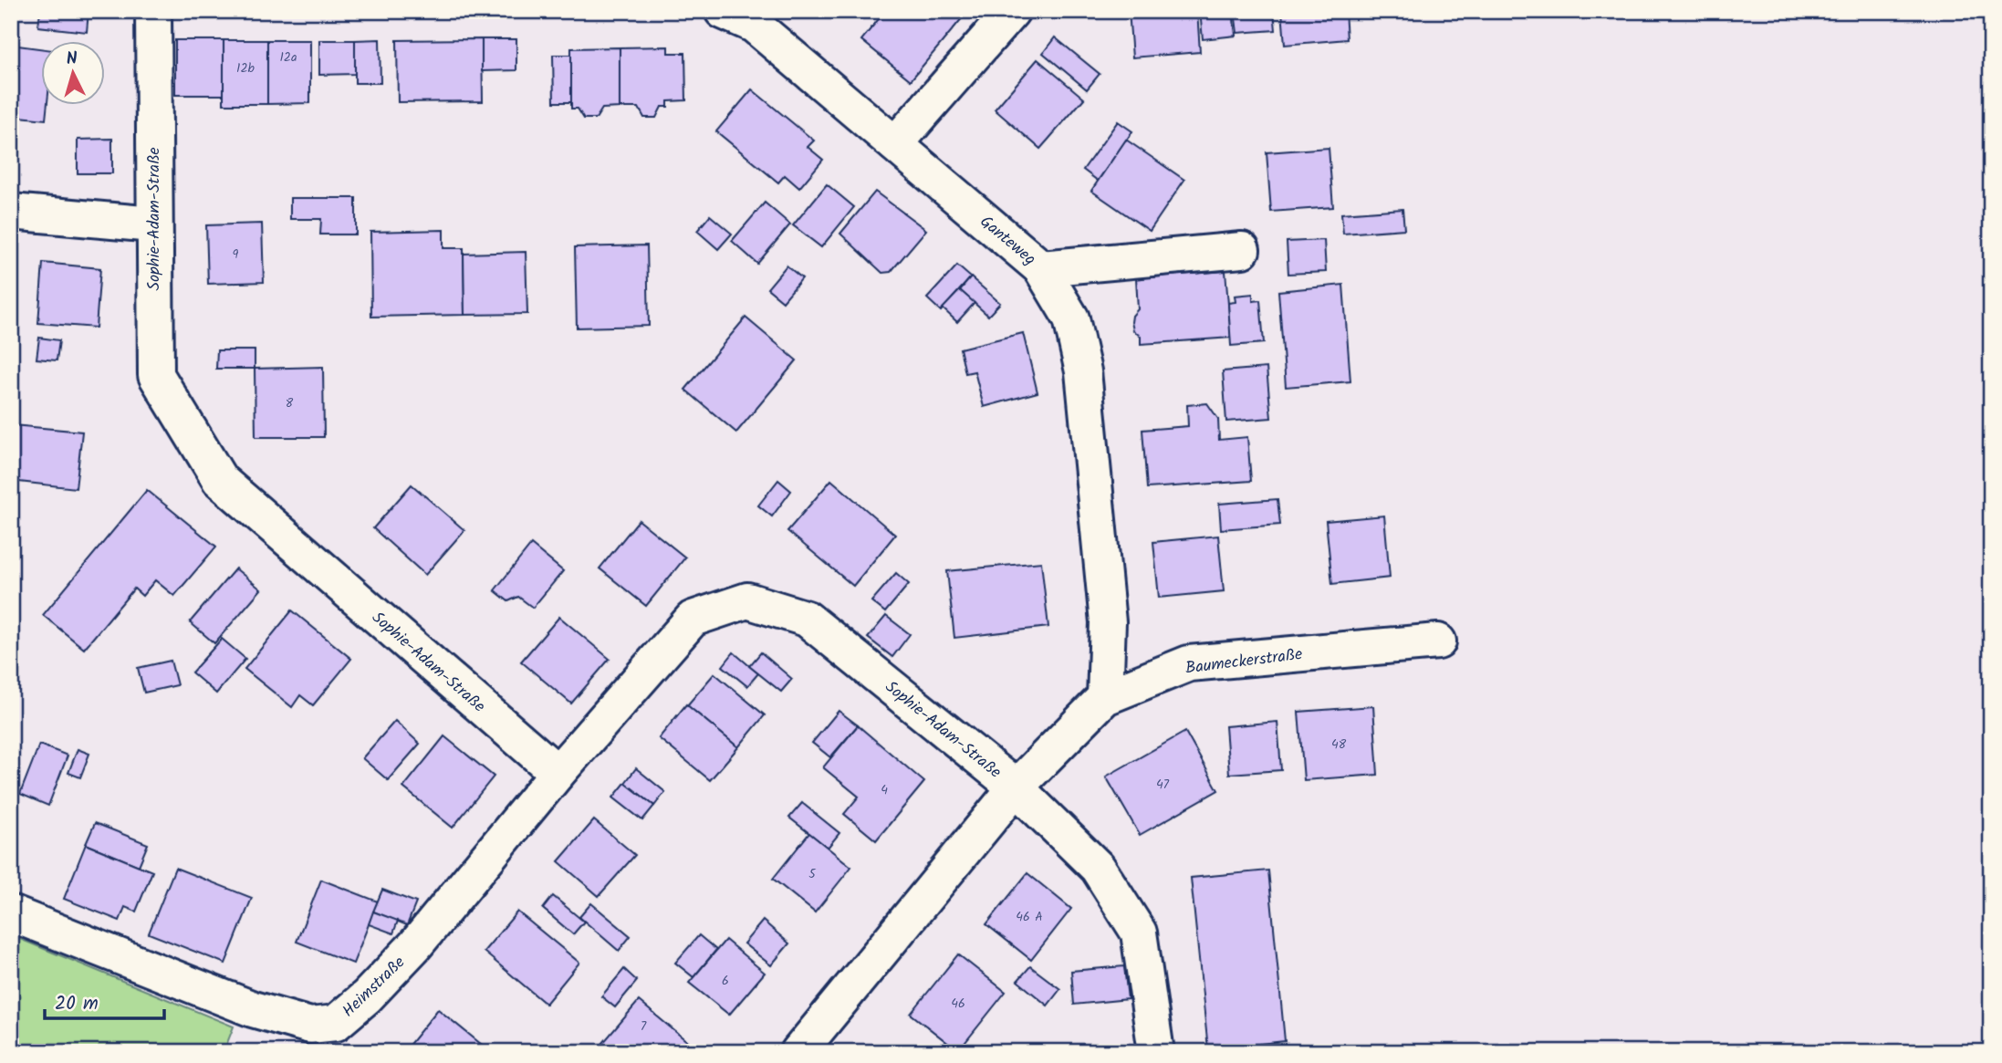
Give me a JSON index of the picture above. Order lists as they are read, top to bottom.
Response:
{
  "streets": {
    "street": [
      "Sophie-Adam-Straße",
      "Ganteweg",
      "Baumeckerstraße",
      "Heimstraße"
    ]
  },
  "crossings": [
    ["Sophie-Adam-Straße", "Baumeckerstraße"],
    ["Sophie-Adam-Straße", "Heimstraße"],
    ["Ganteweg", "Baumeckerstraße"]
  ],
  "house_numbers": [
    "12a",
    "12b",
    "9",
    "8",
    "48",
    "47",
    "4",
    "5",
    "46 A",
    "6",
    "46",
    "7"
  ],
  "scale_bar": "20 m",
  "north": "top"
}
